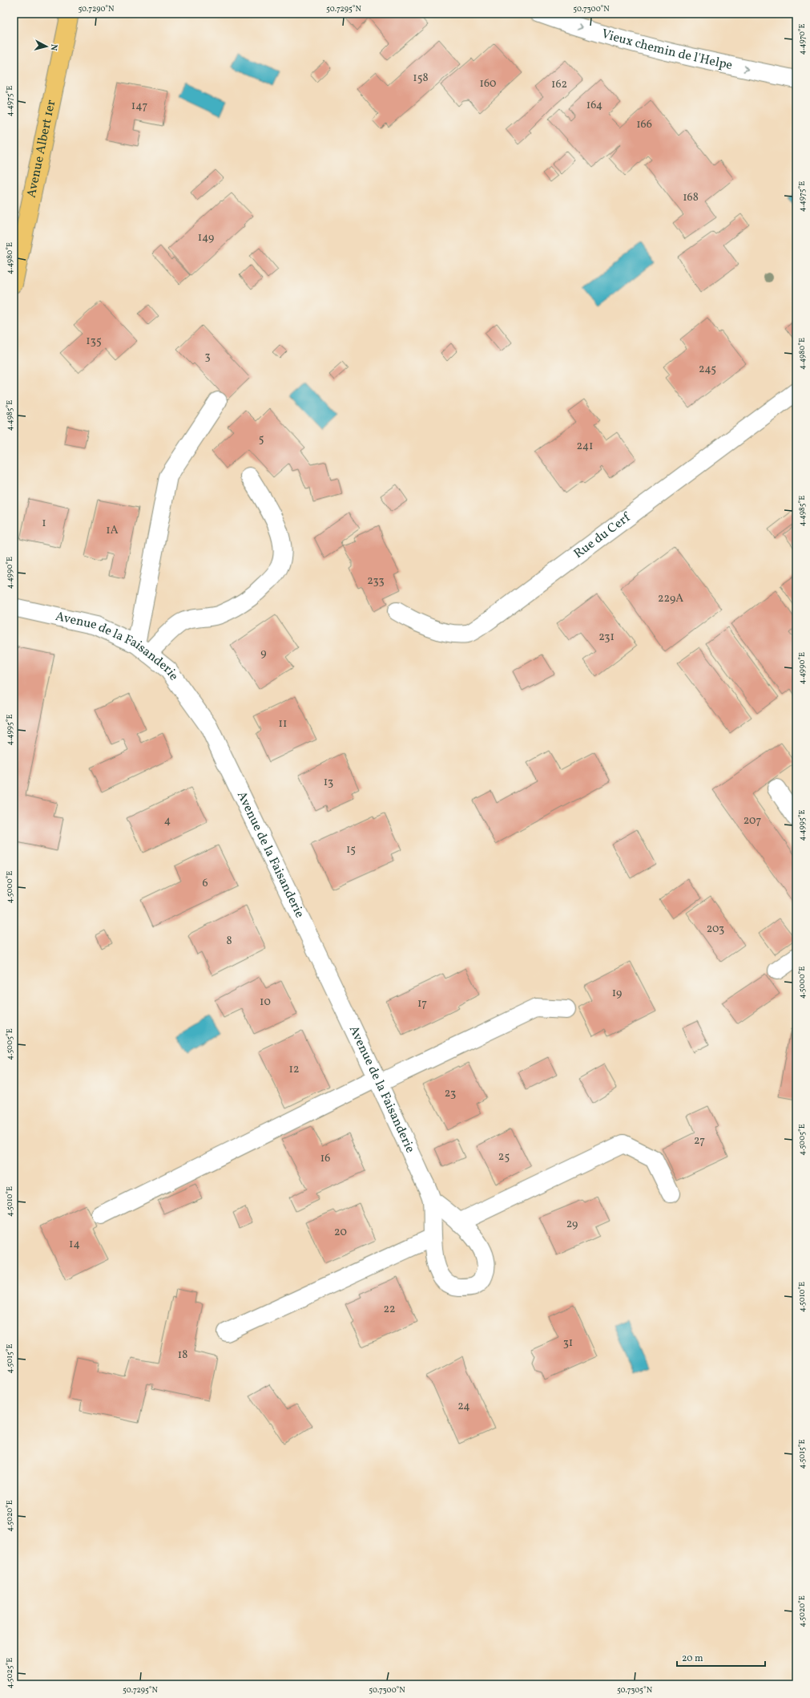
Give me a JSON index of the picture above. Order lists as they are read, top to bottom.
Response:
{
  "streets": {
    "main road": ["Avenue Albert 1er"],
    "street": ["Vieux chemin de l'Helpe", "Rue du Cerf", "Avenue de la Faisanderie"]
  },
  "one_way": ["Vieux chemin de l'Helpe"],
  "house_numbers": [
    "158",
    "160",
    "162",
    "164",
    "147",
    "166",
    "168",
    "149",
    "135",
    "3",
    "245",
    "5",
    "241",
    "1",
    "1A",
    "233",
    "229A",
    "231",
    "9",
    "11",
    "13",
    "4",
    "207",
    "15",
    "6",
    "203",
    "8",
    "19",
    "10",
    "17",
    "12",
    "23",
    "27",
    "25",
    "16",
    "29",
    "20",
    "14",
    "22",
    "31",
    "18",
    "24"
  ],
  "scale_bar": "20 m",
  "north": "right",
  "coordinates": [
    "50.7290°N",
    "50.7295°N",
    "50.7300°N",
    "4.4970°E",
    "4.4975°E",
    "4.4980°E",
    "4.4985°E",
    "4.4990°E",
    "4.4995°E",
    "4.5000°E",
    "4.5005°E",
    "4.5010°E",
    "4.5015°E",
    "4.5020°E",
    "4.5025°E",
    "50.7305°N"
  ]
}
